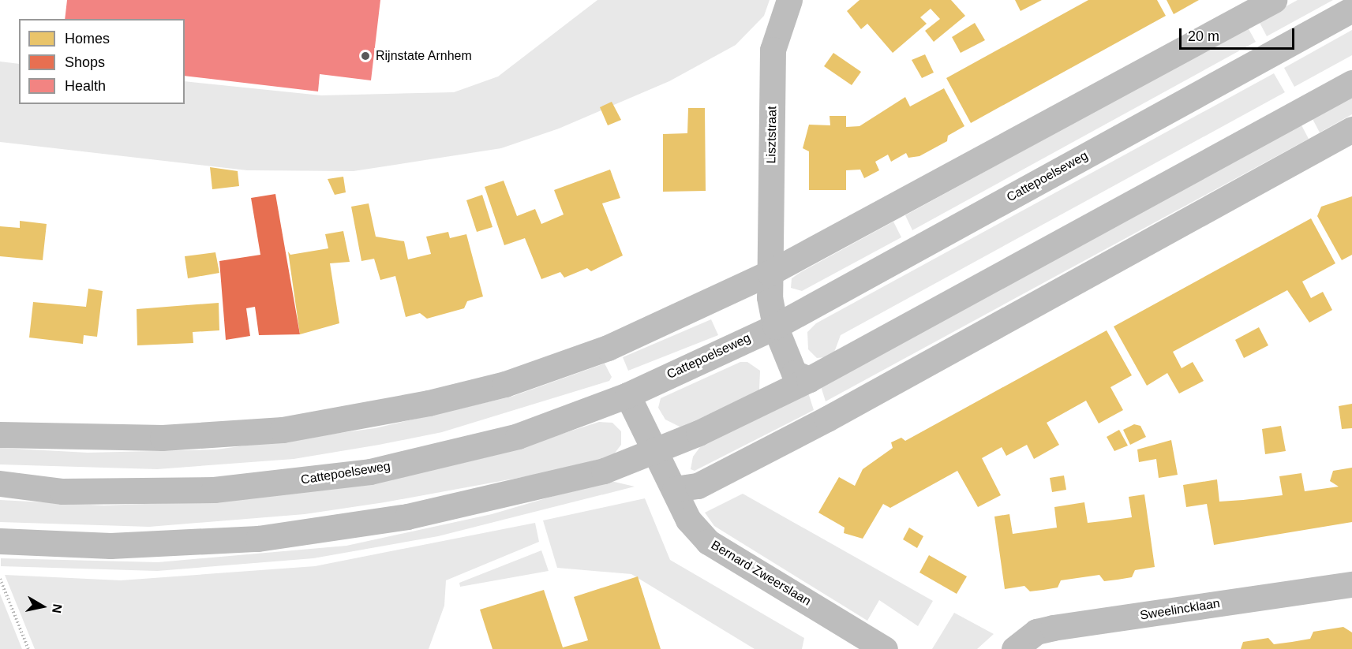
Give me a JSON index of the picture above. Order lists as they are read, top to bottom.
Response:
{
  "streets": {
    "street": [
      "Lisztstraat",
      "Cattepoelseweg",
      "Bernard Zweerslaan",
      "Sweelincklaan"
    ]
  },
  "crossings": [
    ["Lisztstraat", "Cattepoelseweg"],
    ["Cattepoelseweg", "Bernard Zweerslaan"]
  ],
  "places": ["Rijnstate Arnhem"],
  "legend": ["Homes", "Shops", "Health"],
  "scale_bar": "20 m",
  "north": "right"
}
